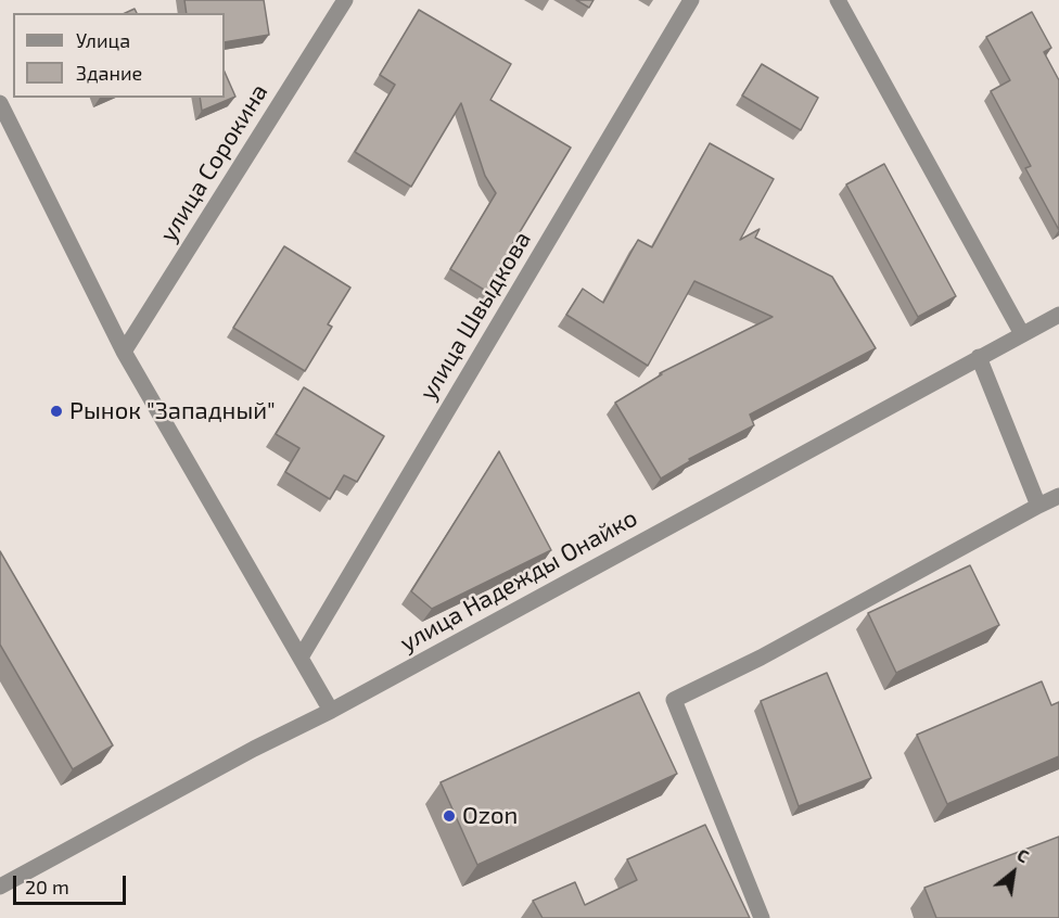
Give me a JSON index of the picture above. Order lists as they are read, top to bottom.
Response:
{
  "streets": {
    "street": ["улица Сорокина", "улица Швыдкова", "улица Надежды Онайко"]
  },
  "places": ["Рынок \"Западный\"", "Ozon"],
  "legend": ["Улица", "Здание"],
  "scale_bar": "20 m",
  "north": "top right"
}
